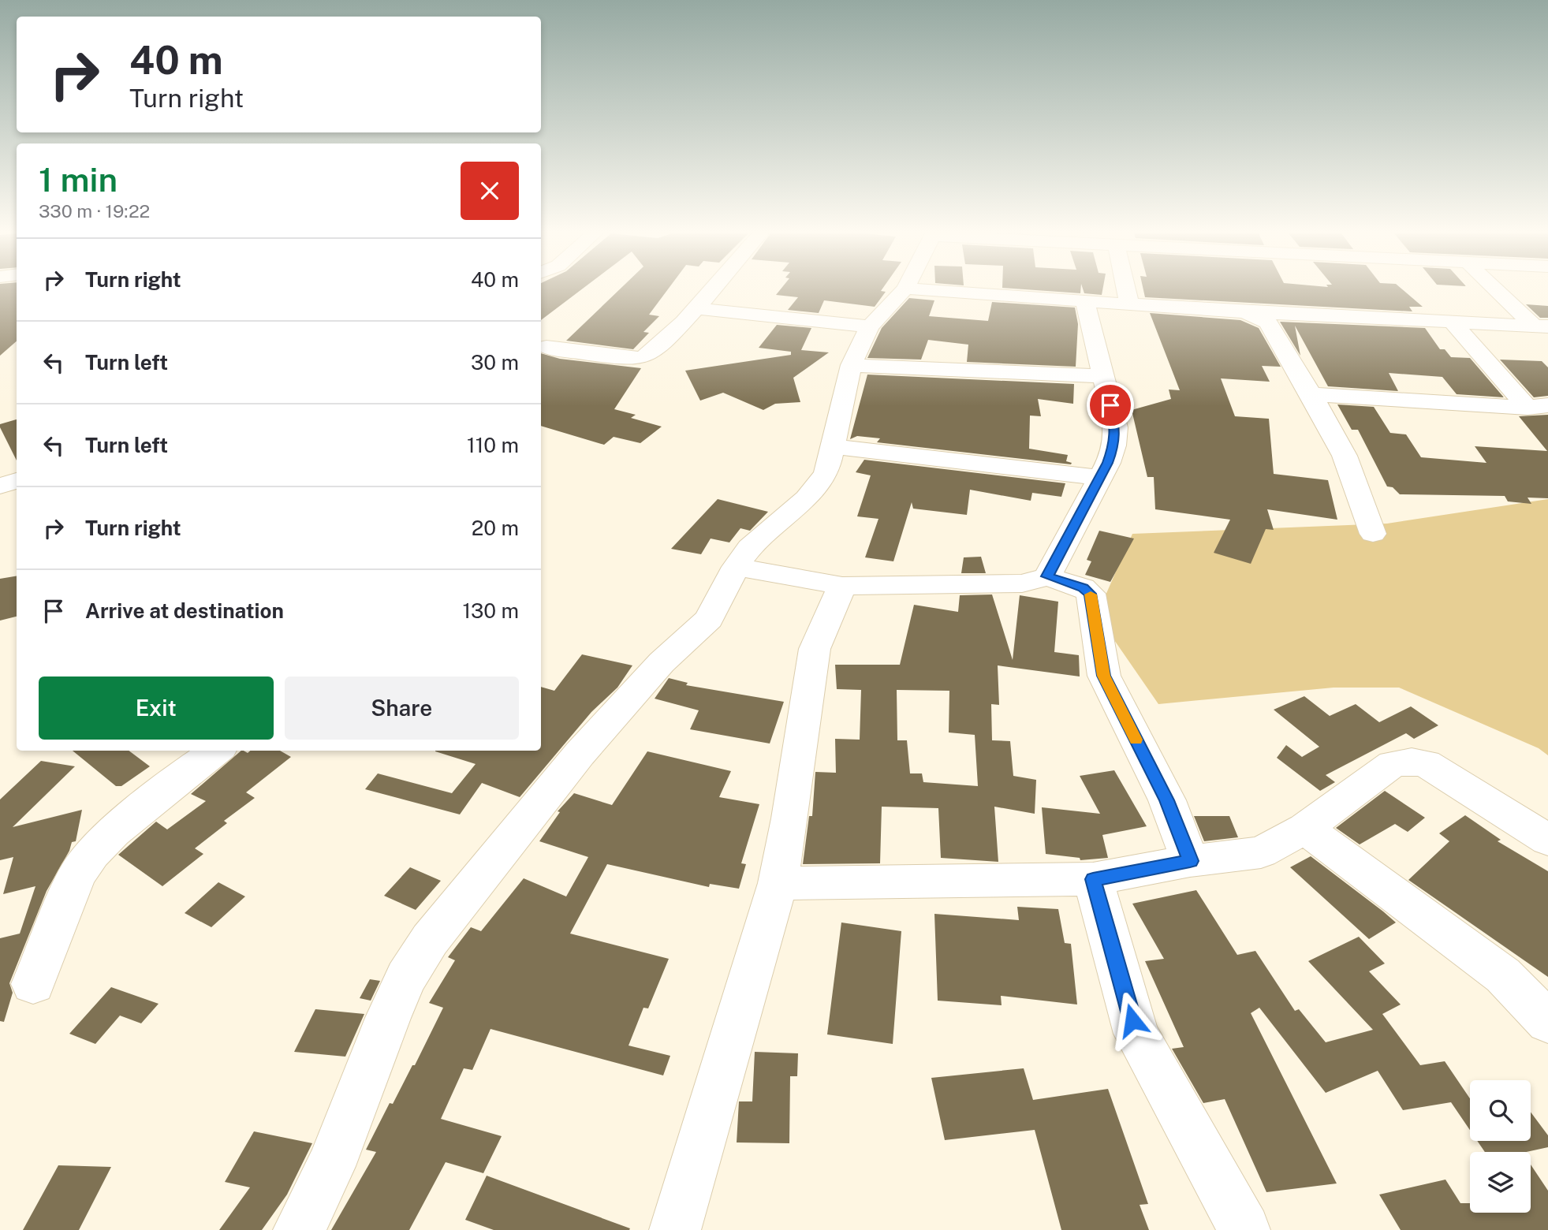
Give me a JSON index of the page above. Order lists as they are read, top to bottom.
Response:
{
  "page": {
    "turn": ["40 m", "Turn right"],
    "heading": ["1 min", "330 m · 19:22"],
    "list": [
      {
        "name": "Turn right",
        "value": "40 m"
      },
      {
        "name": "Turn left",
        "value": "30 m"
      },
      {
        "name": "Turn left",
        "value": "110 m"
      },
      {
        "name": "Turn right",
        "value": "20 m"
      },
      {
        "name": "Arrive at destination",
        "value": "130 m"
      }
    ],
    "buttons": ["Exit", "Share"]
  }
}
